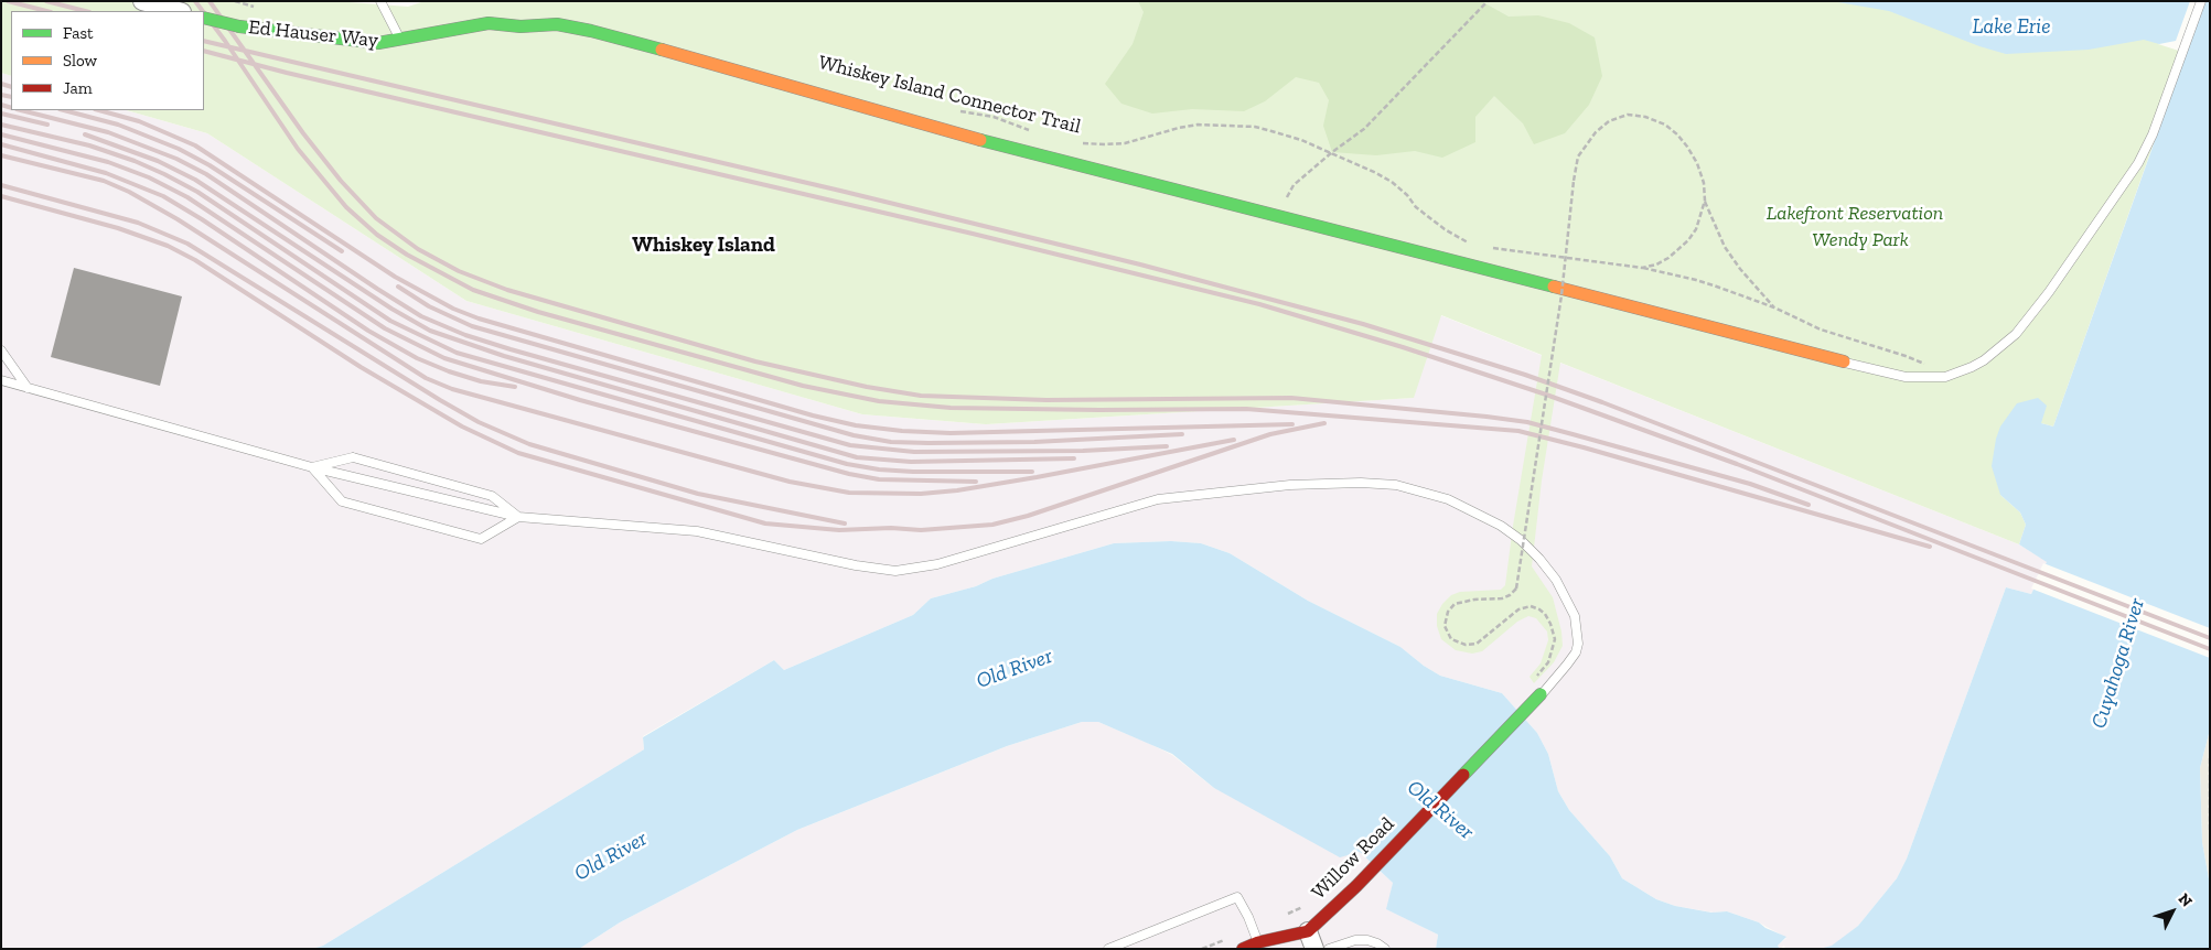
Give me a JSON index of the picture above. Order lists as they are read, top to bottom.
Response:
{
  "streets": {
    "street": ["Ed Hauser Way", "Willow Road"],
    "path": ["Whiskey Island Connector Trail"]
  },
  "districts": ["Whiskey Island"],
  "water": ["Lake Erie", "Cuyahoga River", "Old River"],
  "parks": ["Lakefront Reservation", "Wendy Park"],
  "legend": ["Fast", "Slow", "Jam"],
  "north": "top right"
}
